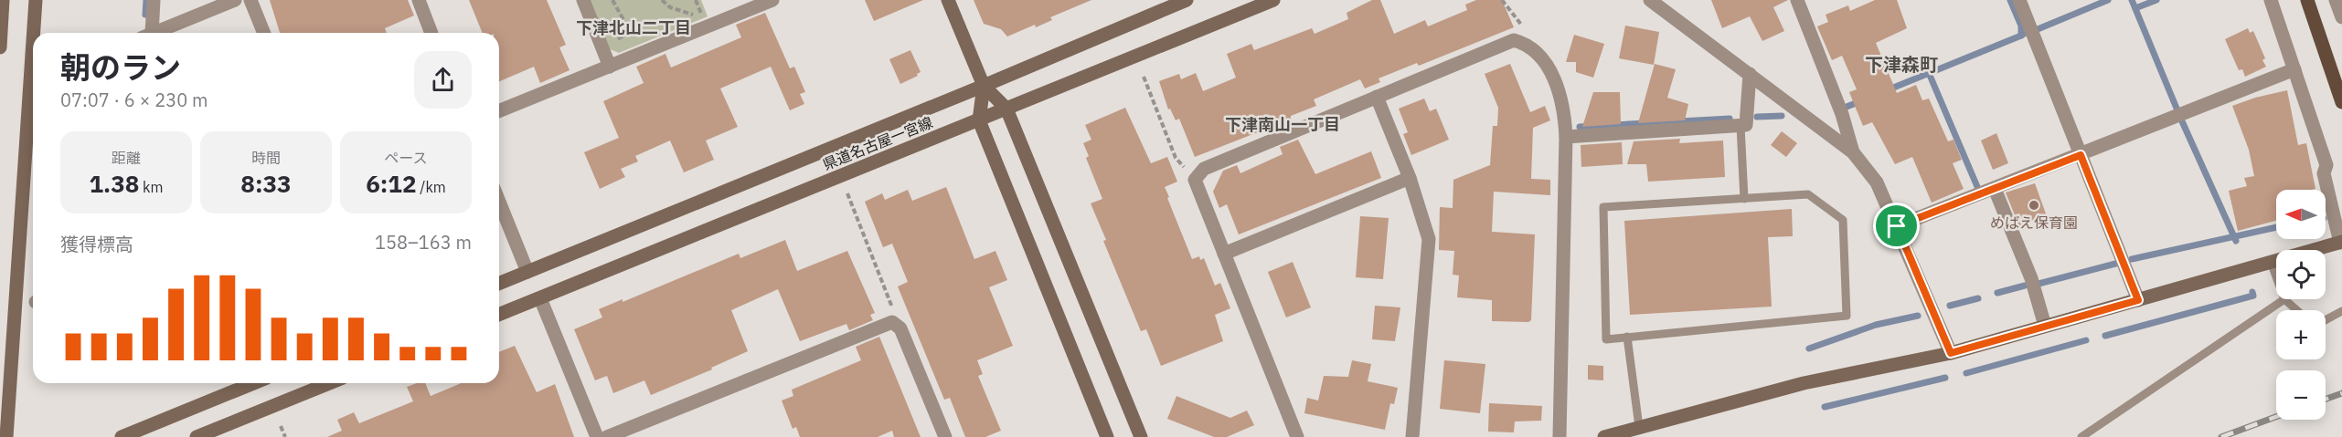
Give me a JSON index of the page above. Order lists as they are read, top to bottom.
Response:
{
  "streets": {
    "main road": ["県道名古屋一宮線"]
  },
  "districts": ["下津北山二丁目", "下津森町", "下津南山一丁目"],
  "places": ["めばえ保育園"],
  "north": "left",
  "page": {
    "heading": ["朝のラン", "07:07 · 6 × 230 m"],
    "stats": [
      ["距離", "1.38 km"],
      ["時間", "8:33"],
      ["ペース", "6:12 /km"]
    ],
    "map_buttons": ["+", "−"],
    "chart": ["獲得標高", "158–163 m"]
  }
}
